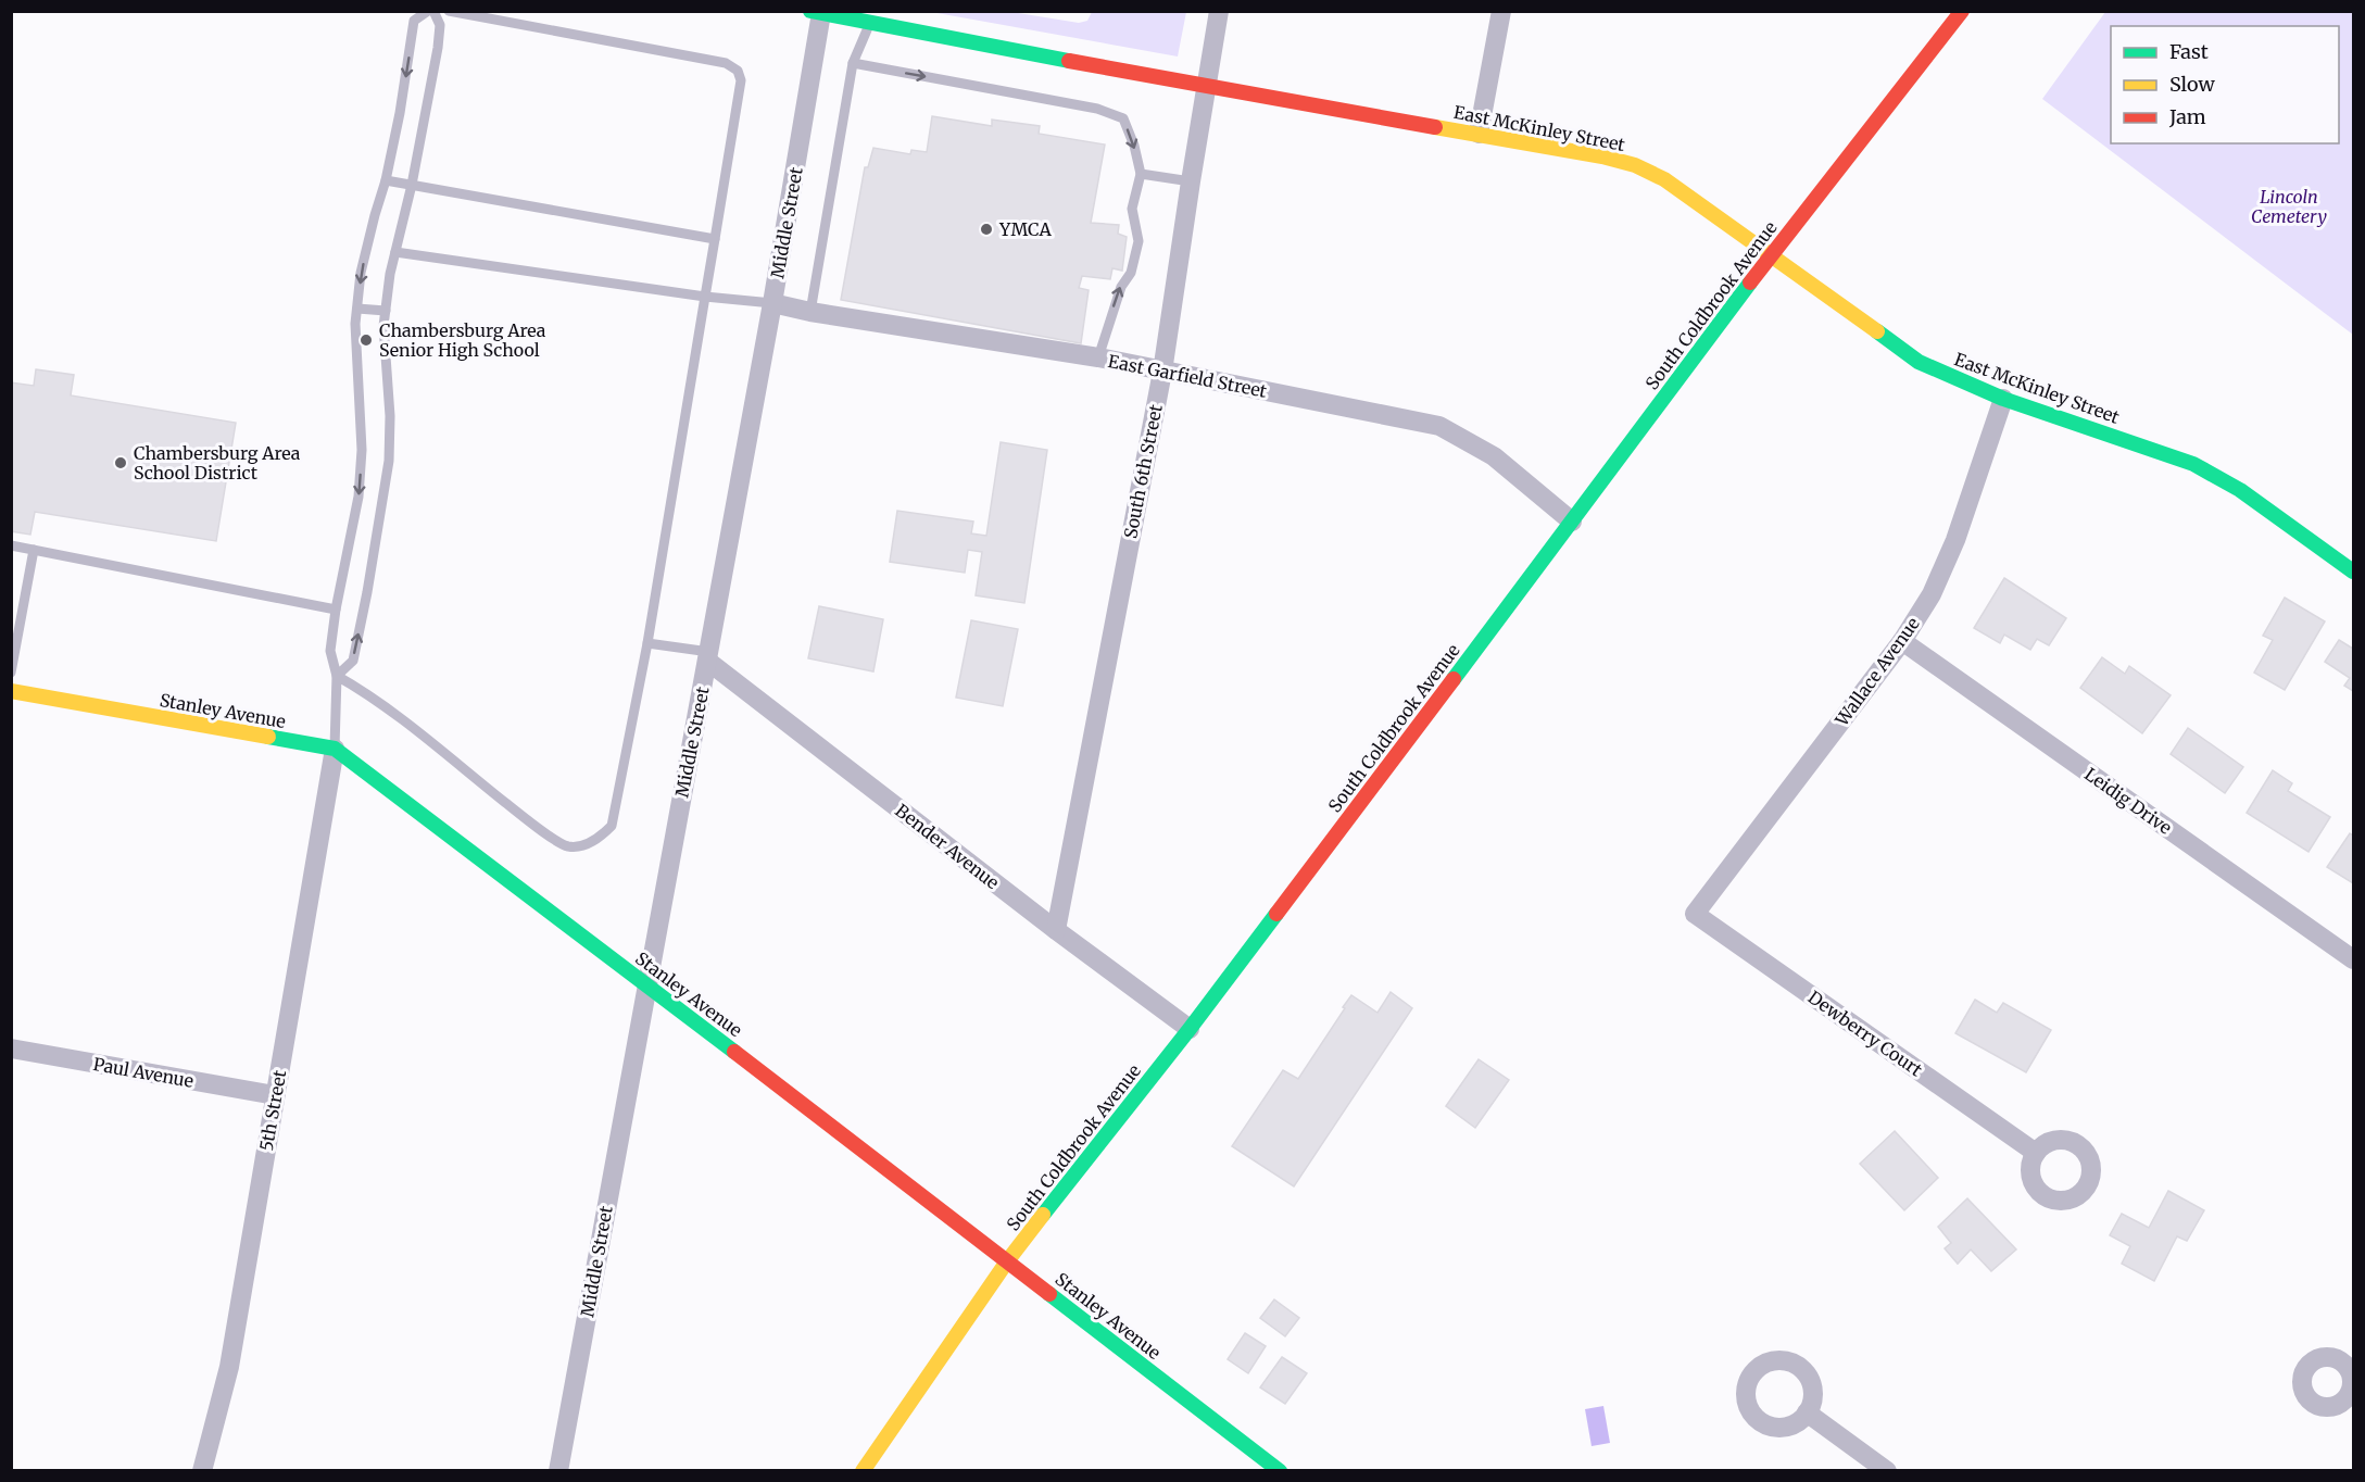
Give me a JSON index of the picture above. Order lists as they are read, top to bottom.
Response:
{
  "streets": {
    "street": [
      "East McKinley Street",
      "Middle Street",
      "South Coldbrook Avenue",
      "East Garfield Street",
      "South 6th Street",
      "Wallace Avenue",
      "Stanley Avenue",
      "Leidig Drive",
      "Bender Avenue",
      "Dewberry Court",
      "Paul Avenue",
      "5th Street"
    ]
  },
  "crossings": [
    ["East McKinley Street", "Middle Street"],
    ["East McKinley Street", "South Coldbrook Avenue"],
    ["East McKinley Street", "South 6th Street"],
    ["East McKinley Street", "Wallace Avenue"],
    ["Middle Street", "East Garfield Street"],
    ["Middle Street", "Stanley Avenue"],
    ["Middle Street", "Bender Avenue"],
    ["South Coldbrook Avenue", "East Garfield Street"],
    ["South Coldbrook Avenue", "Stanley Avenue"],
    ["South Coldbrook Avenue", "Bender Avenue"],
    ["East Garfield Street", "South 6th Street"],
    ["South 6th Street", "Bender Avenue"],
    ["Wallace Avenue", "Leidig Drive"],
    ["Wallace Avenue", "Dewberry Court"],
    ["Stanley Avenue", "5th Street"],
    ["Paul Avenue", "5th Street"]
  ],
  "parks": ["Lincoln Cemetery"],
  "places": ["YMCA", "Chambersburg Area Senior High School", "Chambersburg Area School District"],
  "legend": ["Fast", "Slow", "Jam"]
}
